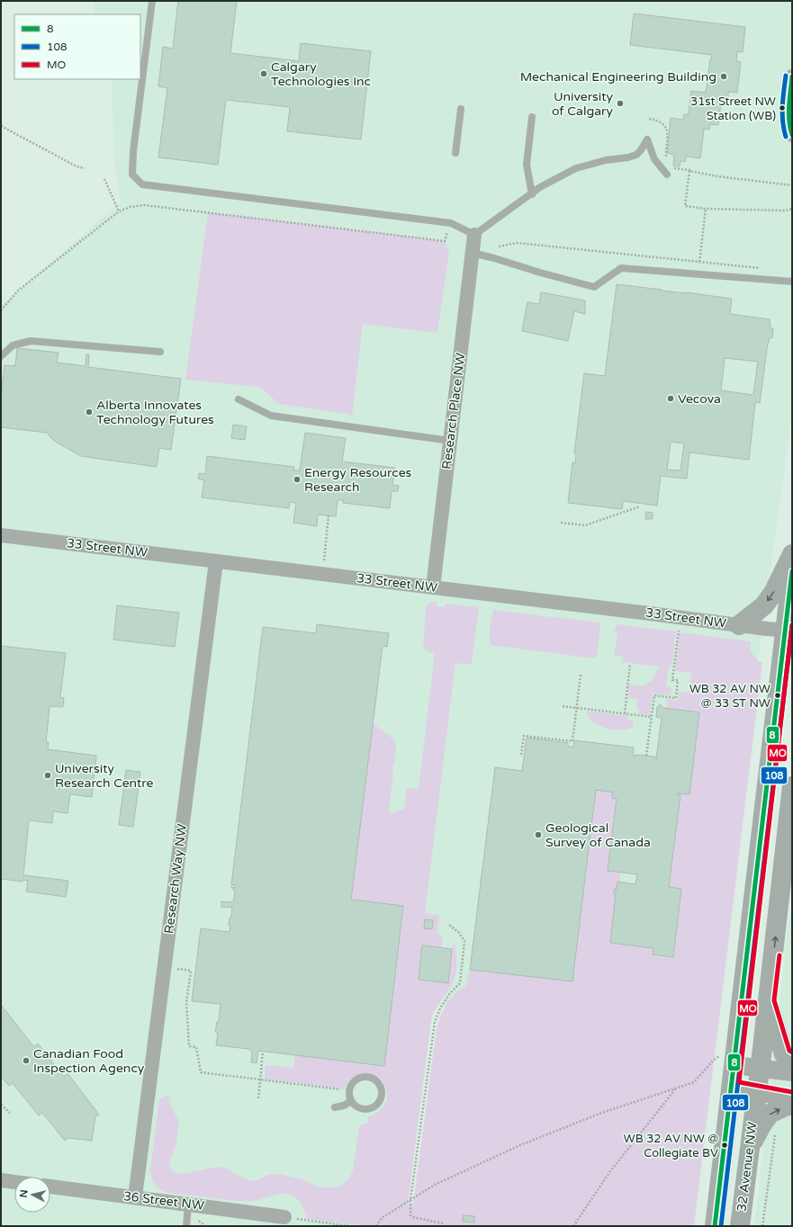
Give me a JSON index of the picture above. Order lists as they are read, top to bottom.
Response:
{
  "streets": {
    "main road": ["32 Avenue NW"],
    "street": [
      "Research Place NW",
      "33 Street NW",
      "Research Way NW",
      "36 Street NW"
    ]
  },
  "crossings": [
    ["Research Place NW", "33 Street NW"],
    ["33 Street NW", "Research Way NW"],
    ["33 Street NW", "32 Avenue NW"],
    ["Research Way NW", "36 Street NW"]
  ],
  "places": [
    "Calgary Technologies Inc",
    "Mechanical Engineering Building",
    "University of Calgary",
    "31st Street NW Station (WB)",
    "Vecova",
    "Alberta Innovates Technology Futures",
    "Energy Resources Research",
    "WB 32 AV NW @ 33 ST NW",
    "University Research Centre",
    "Geological Survey of Canada",
    "Canadian Food Inspection Agency",
    "WB 32 AV NW @ Collegiate BV"
  ],
  "lines": ["transit line 108", "transit line 8", "transit line MO"],
  "legend": ["8", "108", "MO"],
  "north": "left"
}
